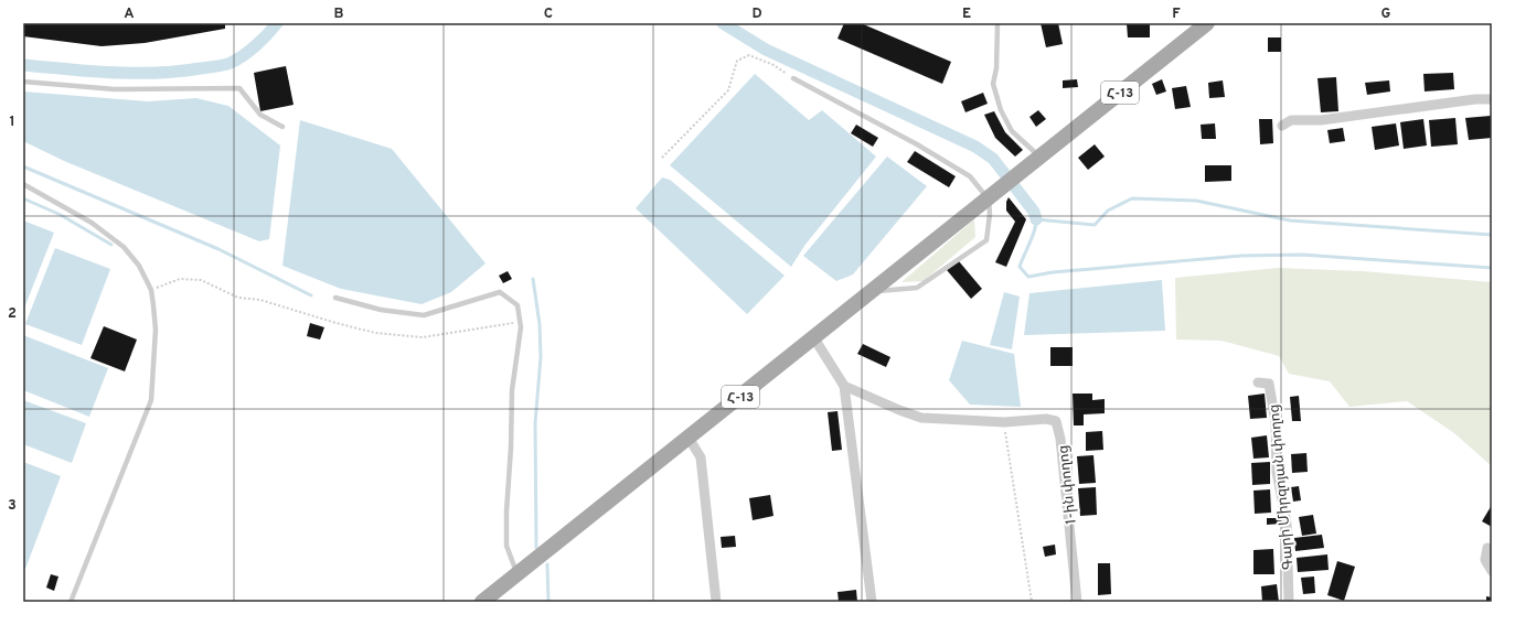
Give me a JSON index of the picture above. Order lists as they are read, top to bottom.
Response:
{
  "streets": {
    "main road": ["Հ-13"],
    "street": ["1-ին փողոց", "Գարի Միրզոյան փողոց"]
  },
  "grid": {
    "columns": [
      "A",
      "B",
      "C",
      "D",
      "E",
      "F",
      "G"
    ],
    "rows": ["1", "2", "3"]
  }
}
